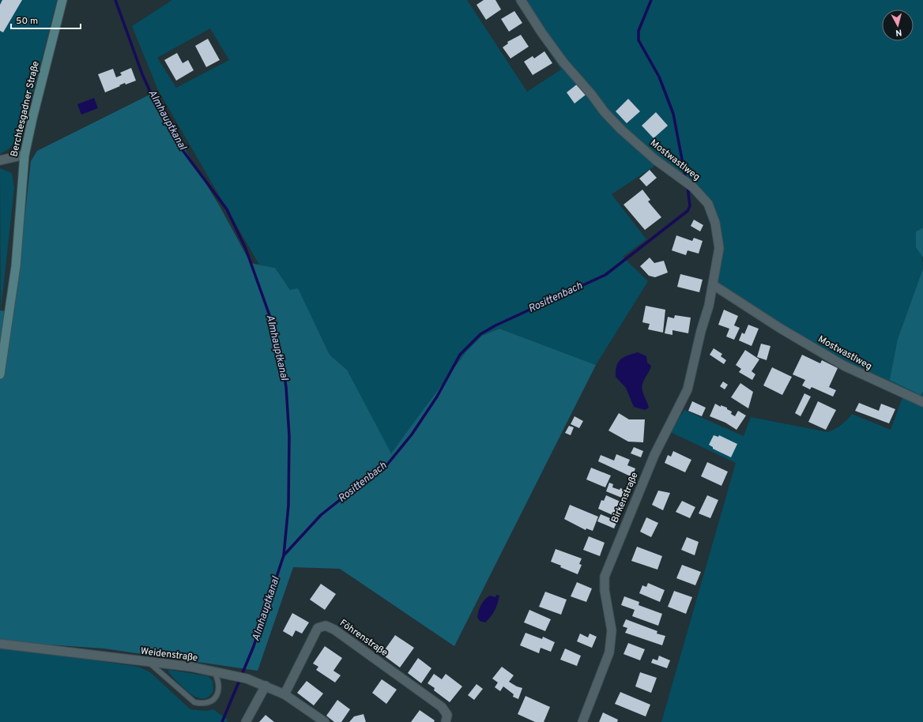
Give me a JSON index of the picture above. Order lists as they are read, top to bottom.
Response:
{
  "streets": {
    "main road": ["Berchtesgadner Straße"],
    "street": [
      "Mostwastlweg",
      "Birkenstraße",
      "Föhrenstraße",
      "Weidenstraße"
    ]
  },
  "crossings": [
    ["Mostwastlweg", "Birkenstraße"],
    ["Föhrenstraße", "Weidenstraße"]
  ],
  "water": ["Almhauptkanal", "Rosittenbach"],
  "scale_bar": "50 m",
  "north": "bottom"
}
